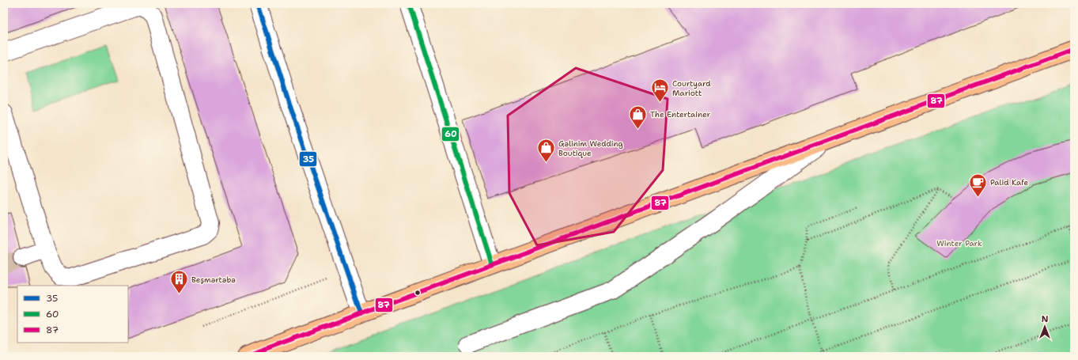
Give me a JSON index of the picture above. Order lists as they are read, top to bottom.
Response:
{
  "parks": ["Winter Park"],
  "places": {
    "hotel": ["Courtyard Mariott"],
    "shop": ["The Entertainer", "Gəlinim Wedding Boutique"],
    "cafe": ["Palid Kafe"],
    "building": ["Beşmərtəbə"]
  },
  "lines": ["transit line 35", "transit line 60", "transit line 87"],
  "legend": ["35", "60", "87"],
  "north": "top"
}
